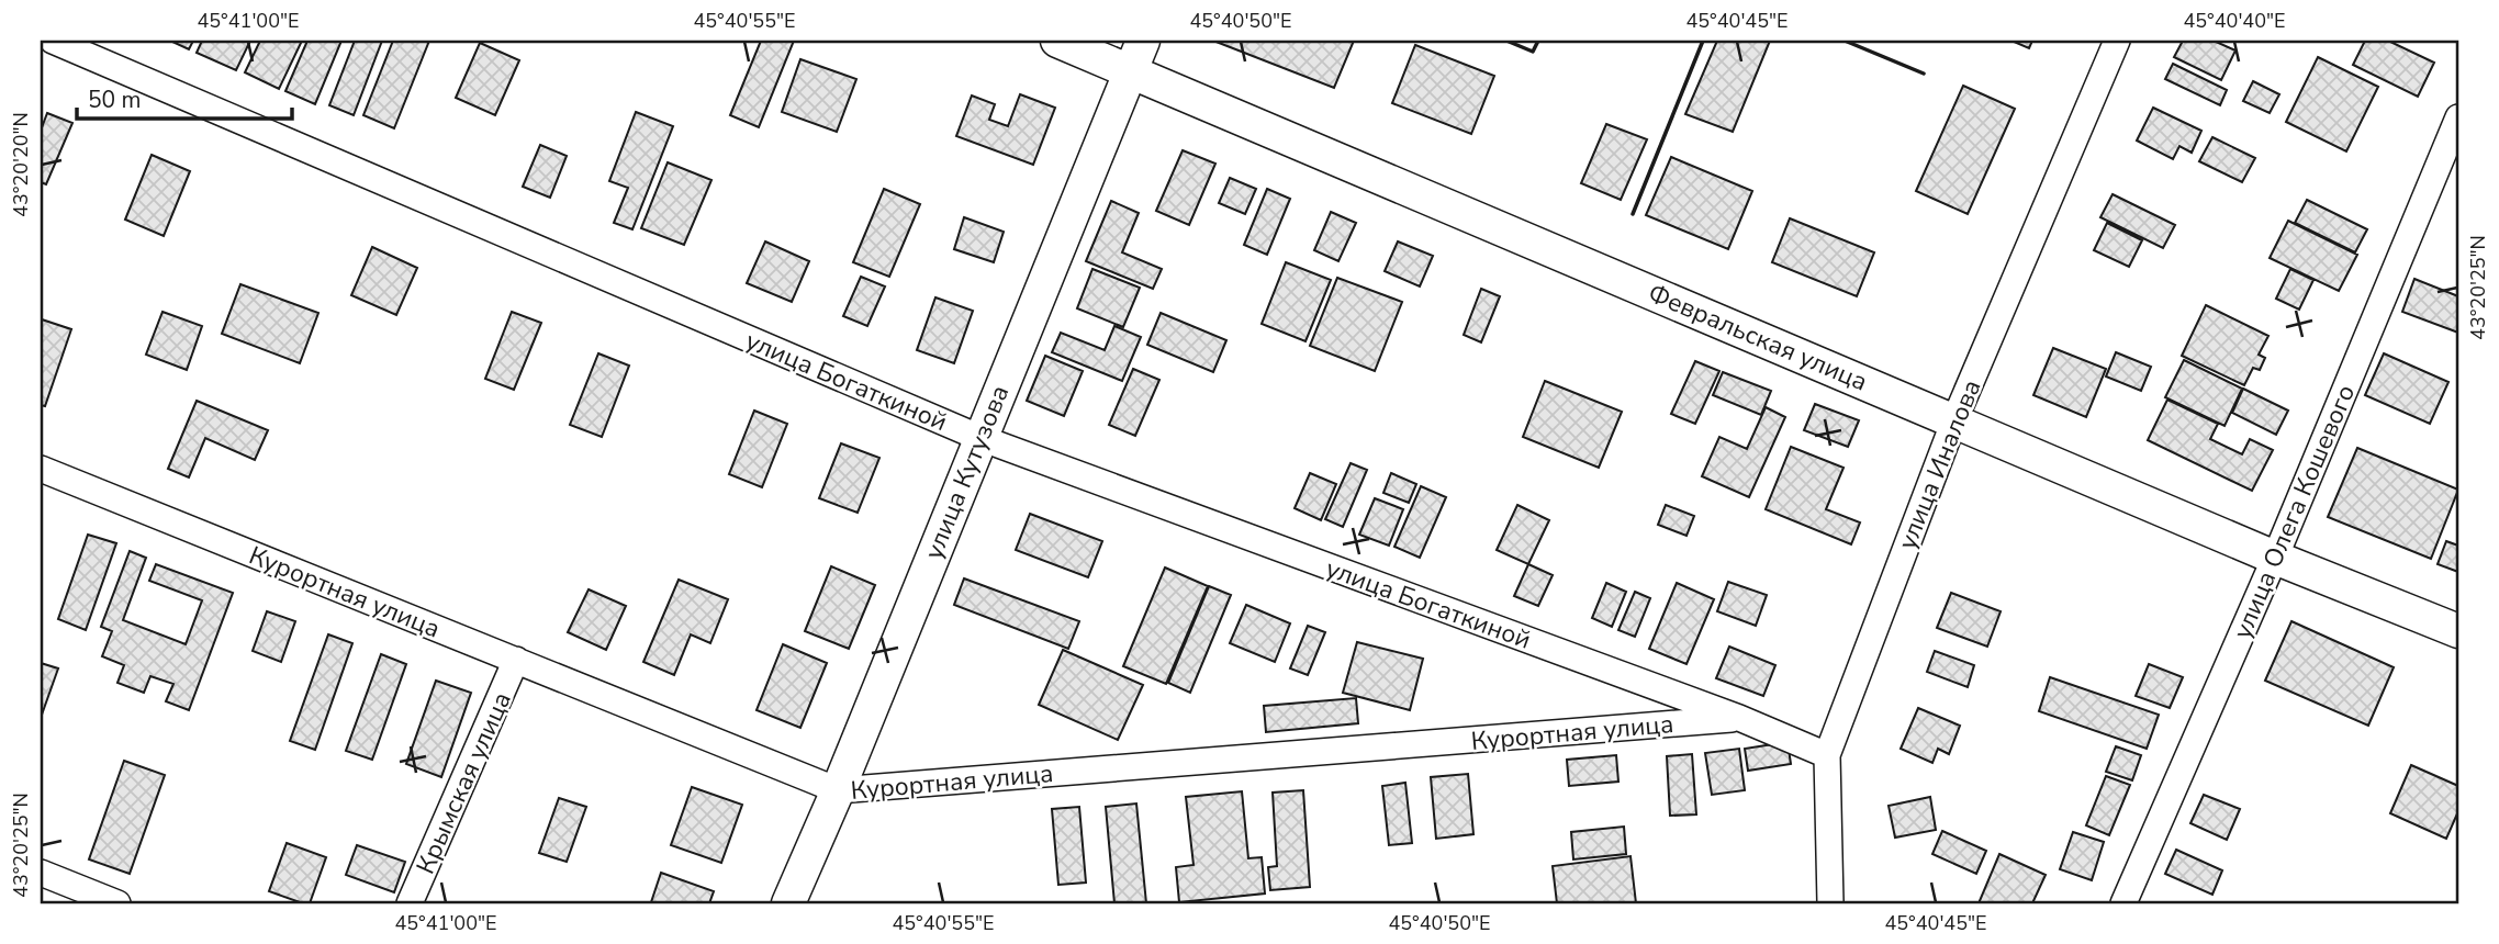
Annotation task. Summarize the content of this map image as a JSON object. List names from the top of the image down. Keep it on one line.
{"streets":{"street":["Февральская улица","улица Богаткиной","улица Иналова","улица Кутузова","улица Олега Кошевого","Курортная улица","Крымская улица"]},"crossings":[["Февральская улица","улица Иналова"],["Февральская улица","улица Кутузова"],["Февральская улица","улица Олега Кошевого"],["улица Богаткиной","улица Иналова"],["улица Богаткиной","улица Кутузова"],["улица Богаткиной","Курортная улица"],["улица Кутузова","Курортная улица"],["Курортная улица","Крымская улица"]],"scale_bar":"50 m","coordinates":["45°41'00\"E","45°40'55\"E","45°40'50\"E","45°40'45\"E","45°40'40\"E","43°20'20\"N","43°20'25\"N"]}
